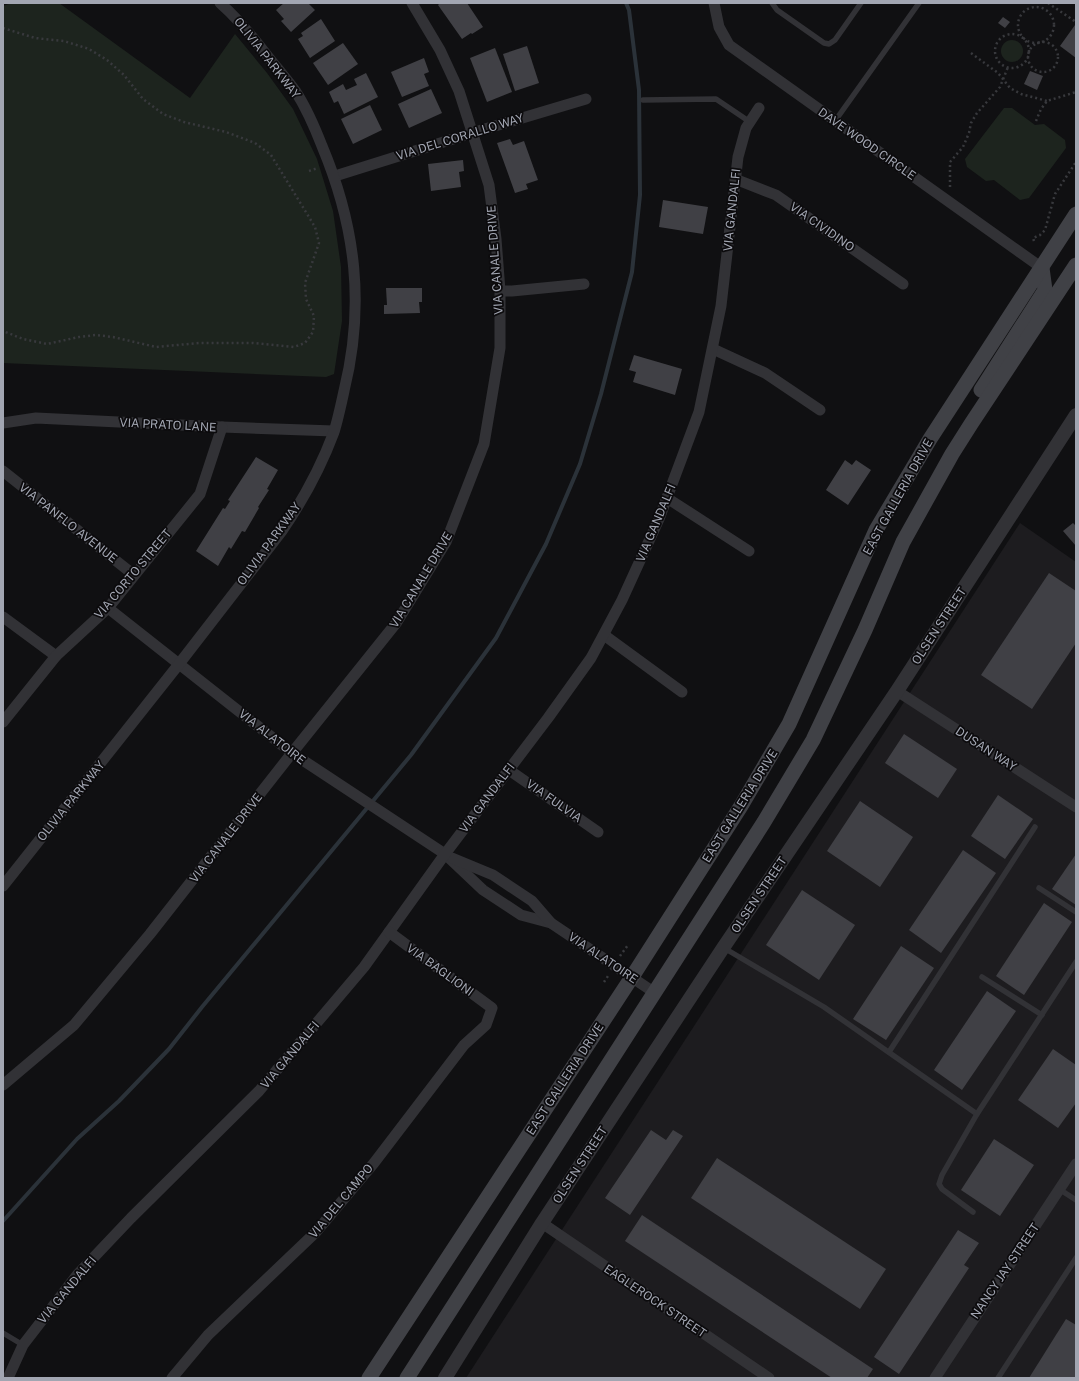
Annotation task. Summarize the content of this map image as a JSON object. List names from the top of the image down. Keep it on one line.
{"streets":{"main road":["EAST GALLERIA DRIVE"],"street":["OLIVIA PARKWAY","VIA DEL CORALLO WAY","DAVE WOOD CIRCLE","VIA GANDALFI","VIA CIVIDINO","VIA CANALE DRIVE","VIA PRATO LANE","VIA PANFLO AVENUE","VIA CORTO STREET","OLSEN STREET","VIA ALATOIRE","DUSAN WAY","VIA FULVIA","VIA BAGLIONI","VIA DEL CAMPO","NANCY JAY STREET","EAGLEROCK STREET"]},"crossings":[["OLIVIA PARKWAY","VIA DEL CORALLO WAY"],["OLIVIA PARKWAY","VIA PRATO LANE"],["OLIVIA PARKWAY","VIA ALATOIRE"],["VIA DEL CORALLO WAY","VIA CANALE DRIVE"],["DAVE WOOD CIRCLE","EAST GALLERIA DRIVE"],["VIA GANDALFI","VIA CIVIDINO"],["VIA GANDALFI","VIA ALATOIRE"],["VIA GANDALFI","VIA FULVIA"],["VIA GANDALFI","VIA BAGLIONI"],["VIA CANALE DRIVE","VIA ALATOIRE"],["VIA PRATO LANE","VIA CORTO STREET"],["EAST GALLERIA DRIVE","VIA ALATOIRE"],["VIA PANFLO AVENUE","VIA CORTO STREET"],["VIA CORTO STREET","VIA ALATOIRE"],["OLSEN STREET","DUSAN WAY"],["OLSEN STREET","EAGLEROCK STREET"],["VIA BAGLIONI","VIA DEL CAMPO"]]}
